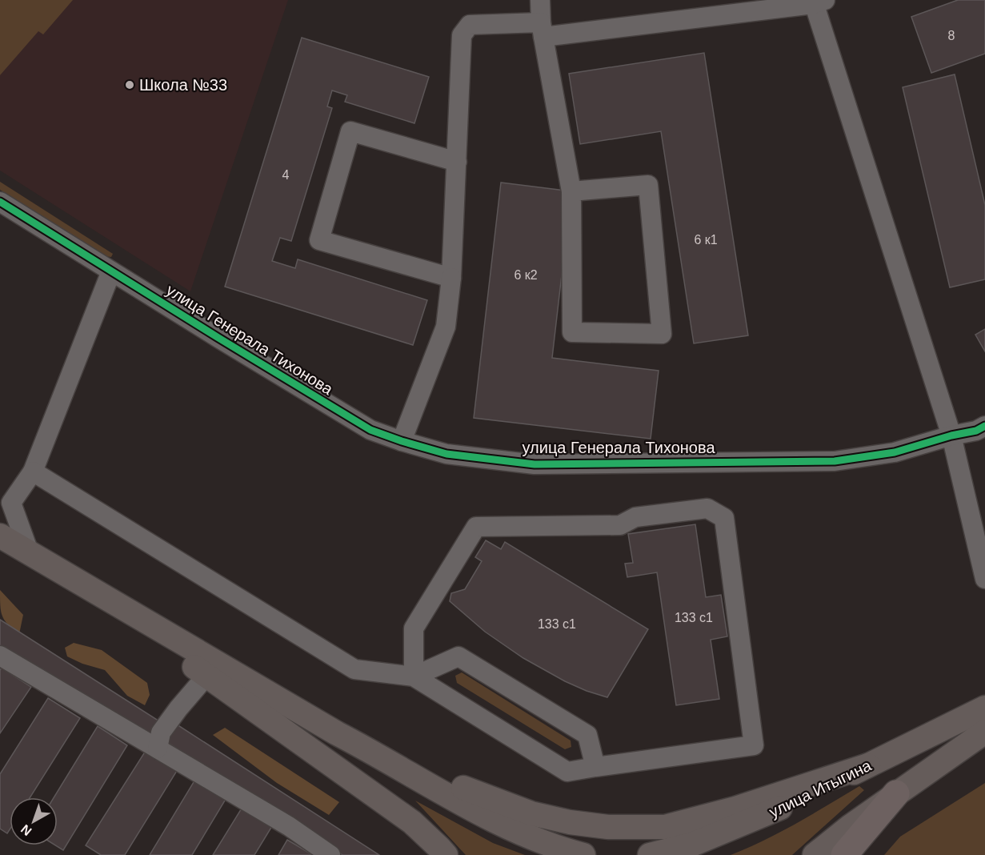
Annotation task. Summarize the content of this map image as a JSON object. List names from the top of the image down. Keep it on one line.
{"streets":{"main road":["улица Итыгина"],"street":["улица Генерала Тихонова"]},"places":["Школа №33"],"house_numbers":["8","4","6 к1","6 к2","133 с1","133 с1"],"north":"bottom left"}
